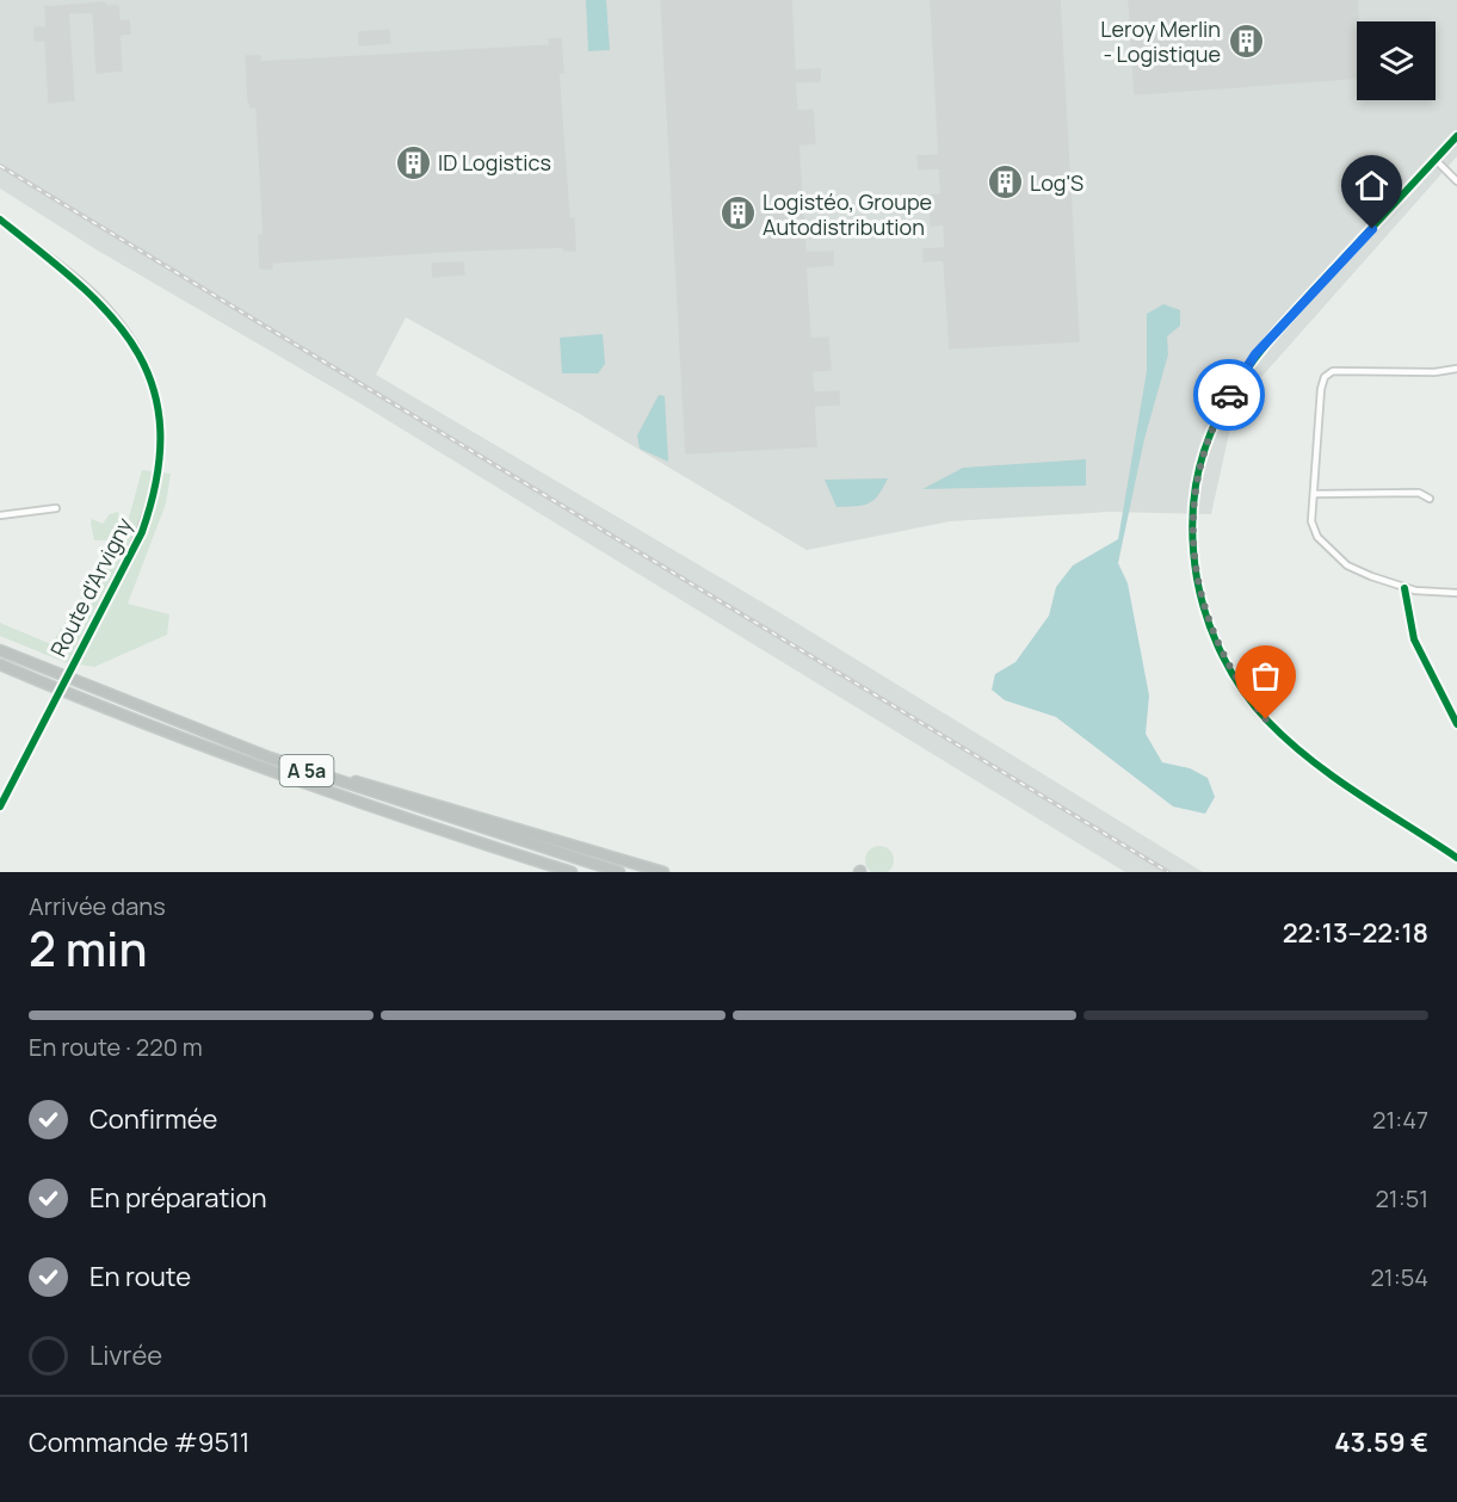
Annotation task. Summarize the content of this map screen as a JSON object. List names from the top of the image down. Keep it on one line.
{"streets":{"highway":["A 5a"],"street":["Route d'Arvigny"]},"places":{"building":["Leroy Merlin - Logistique","ID Logistics","Log'S","Logistéo, Groupe Autodistribution"]},"page":{"heading":["2 min","Arrivée dans","22:13–22:18"],"panel":["Commande #9511","43.59 €"],"bar":"En route · 220 m","list":[["Confirmée","21:47"],["En préparation","21:51"],["En route","21:54"],"Livrée"]}}
